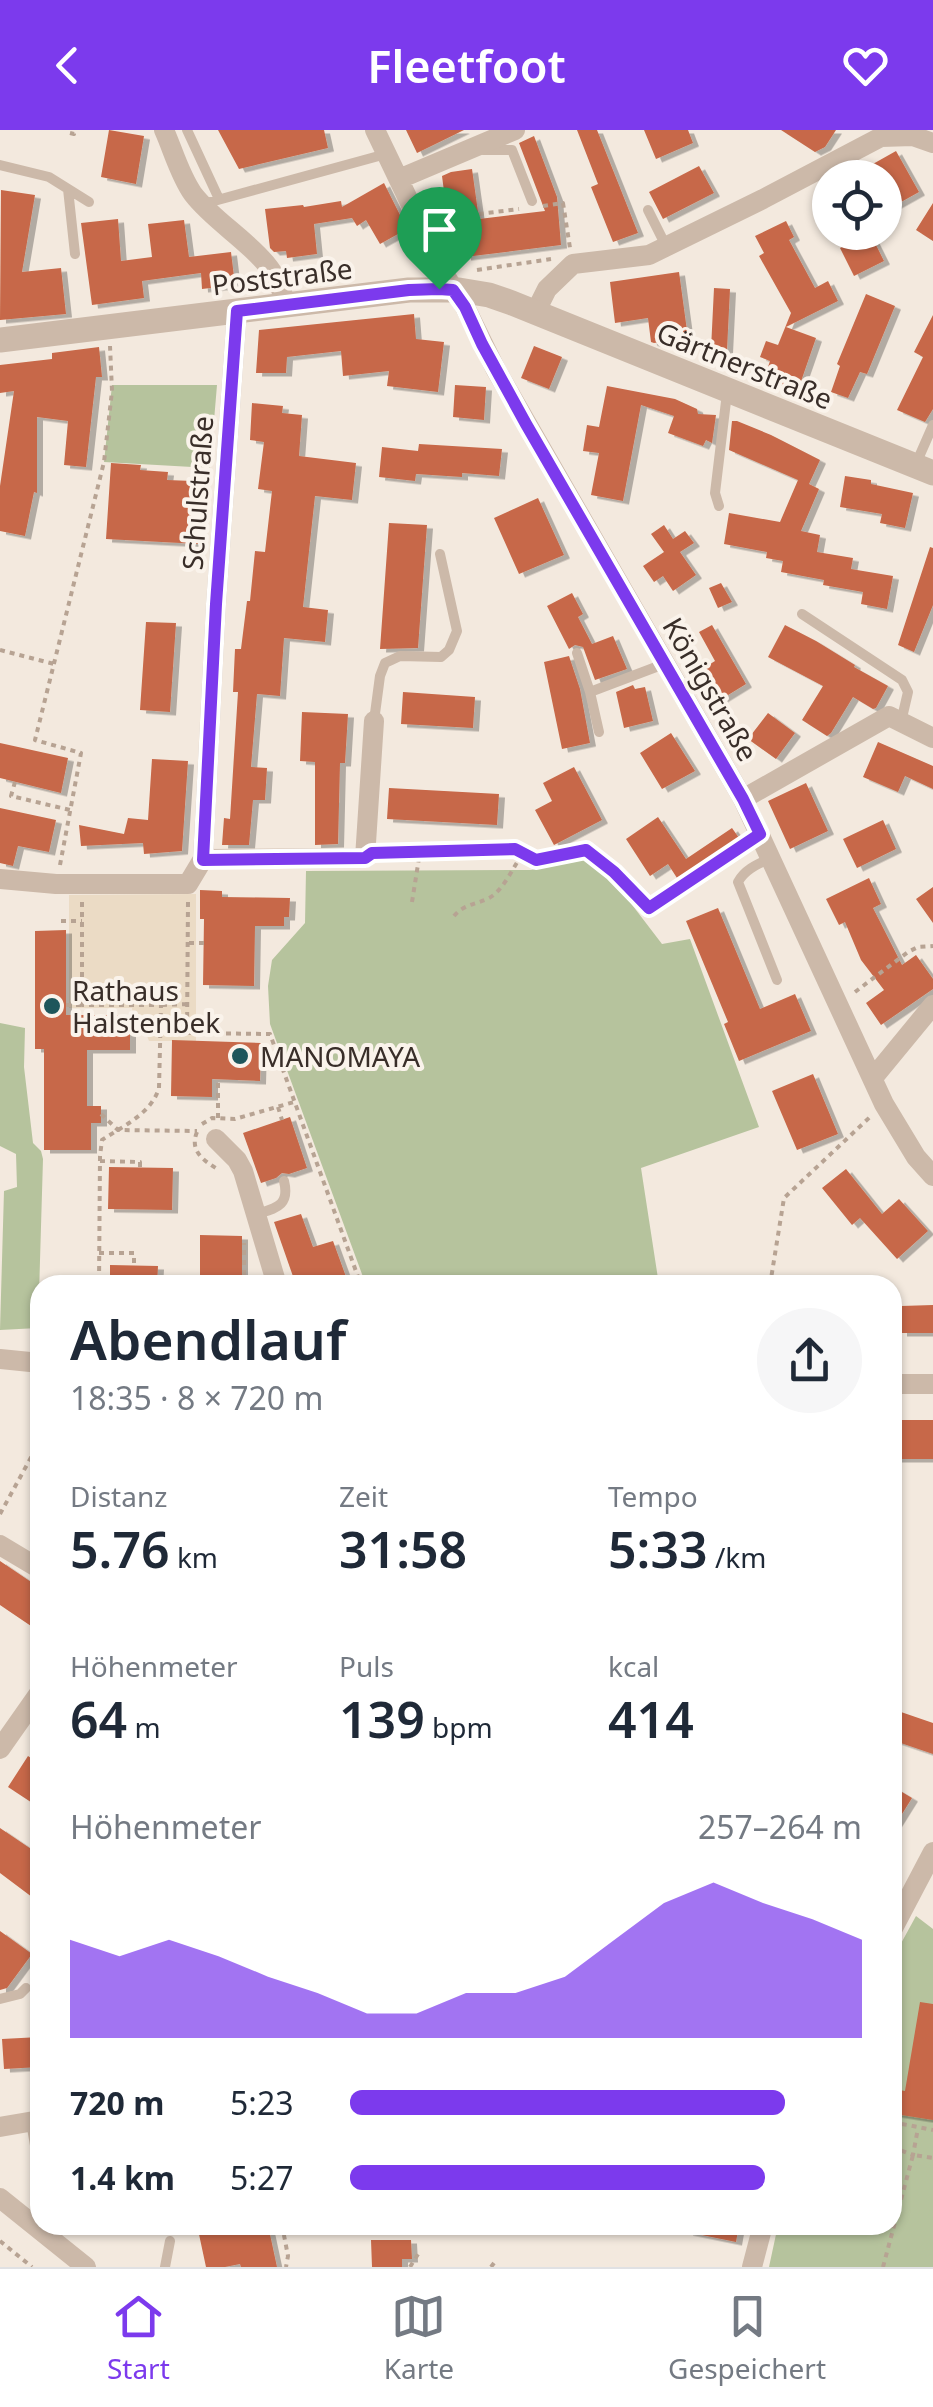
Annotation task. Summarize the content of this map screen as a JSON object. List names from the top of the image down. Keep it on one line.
{"streets":{"street":["Poststraße","Gärtnerstraße","Schulstraße","Königstraße"]},"crossings":[["Poststraße","Gärtnerstraße"],["Poststraße","Schulstraße"],["Poststraße","Königstraße"]],"places":["Rathaus Halstenbek","MANOMAYA"],"page":{"header":"Fleetfoot","heading":["Abendlauf","18:35 · 8 × 720 m"],"stats":[["Distanz","5.76 km"],["Zeit","31:58"],["Tempo","5:33 /km"],["Höhenmeter","64 m"],["Puls","139 bpm"],["kcal","414"]],"chart":["Höhenmeter","257–264 m"],"list":[{"name":"720 m","note":"5:23"},{"name":"1.4 km","note":"5:27"}],"tabs":["Start","Karte","Gespeichert"]}}
